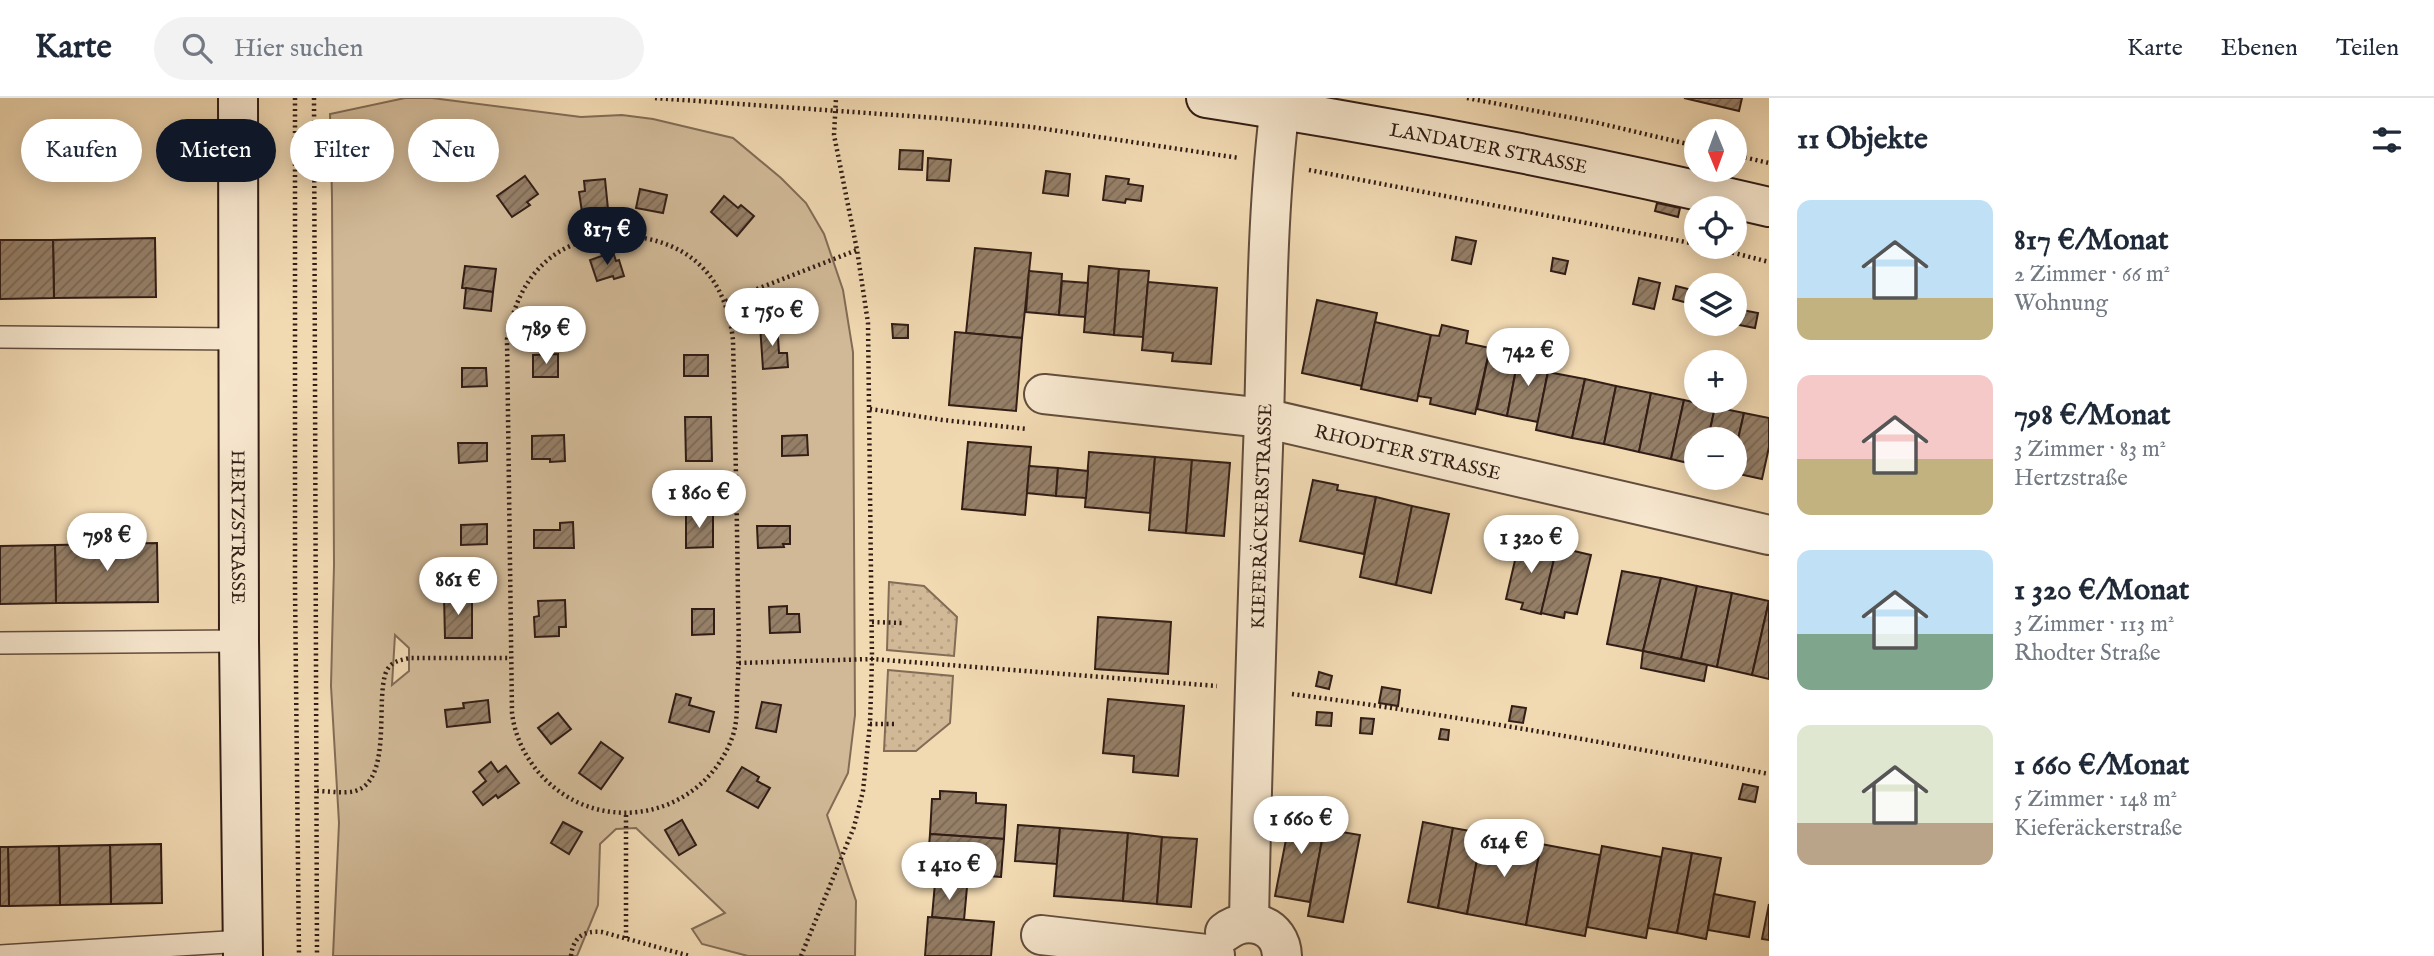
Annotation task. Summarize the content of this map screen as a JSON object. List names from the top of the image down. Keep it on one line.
{"streets":{"street":["LANDAUER STRASSE","RHODTER STRASSE","KIEFERÄCKERSTRASSE","HERTZSTRASSE"]},"crossings":[["LANDAUER STRASSE","KIEFERÄCKERSTRASSE"],["RHODTER STRASSE","KIEFERÄCKERSTRASSE"]],"north":"bottom","page":{"header":"Karte","search":"Hier suchen","nav":["Karte","Ebenen","Teilen"],"heading":"11 Objekte","map_buttons":["+","−"],"chip":["Kaufen","Mieten","Filter","Neu"],"list":[{"name":"817 €/Monat","note":"2 Zimmer · 66 m² · Wohnung"},{"name":"798 €/Monat","note":"3 Zimmer · 83 m² · Hertzstraße"},{"name":"1 320 €/Monat","note":"3 Zimmer · 113 m² · Rhodter Straße"},{"name":"1 660 €/Monat","note":"5 Zimmer · 148 m² · Kieferäckerstraße"}],"price":["817 €","1 750 €","789 €","742 €","1 860 €","798 €","1 320 €","861 €","1 660 €","614 €","1 410 €"]}}
